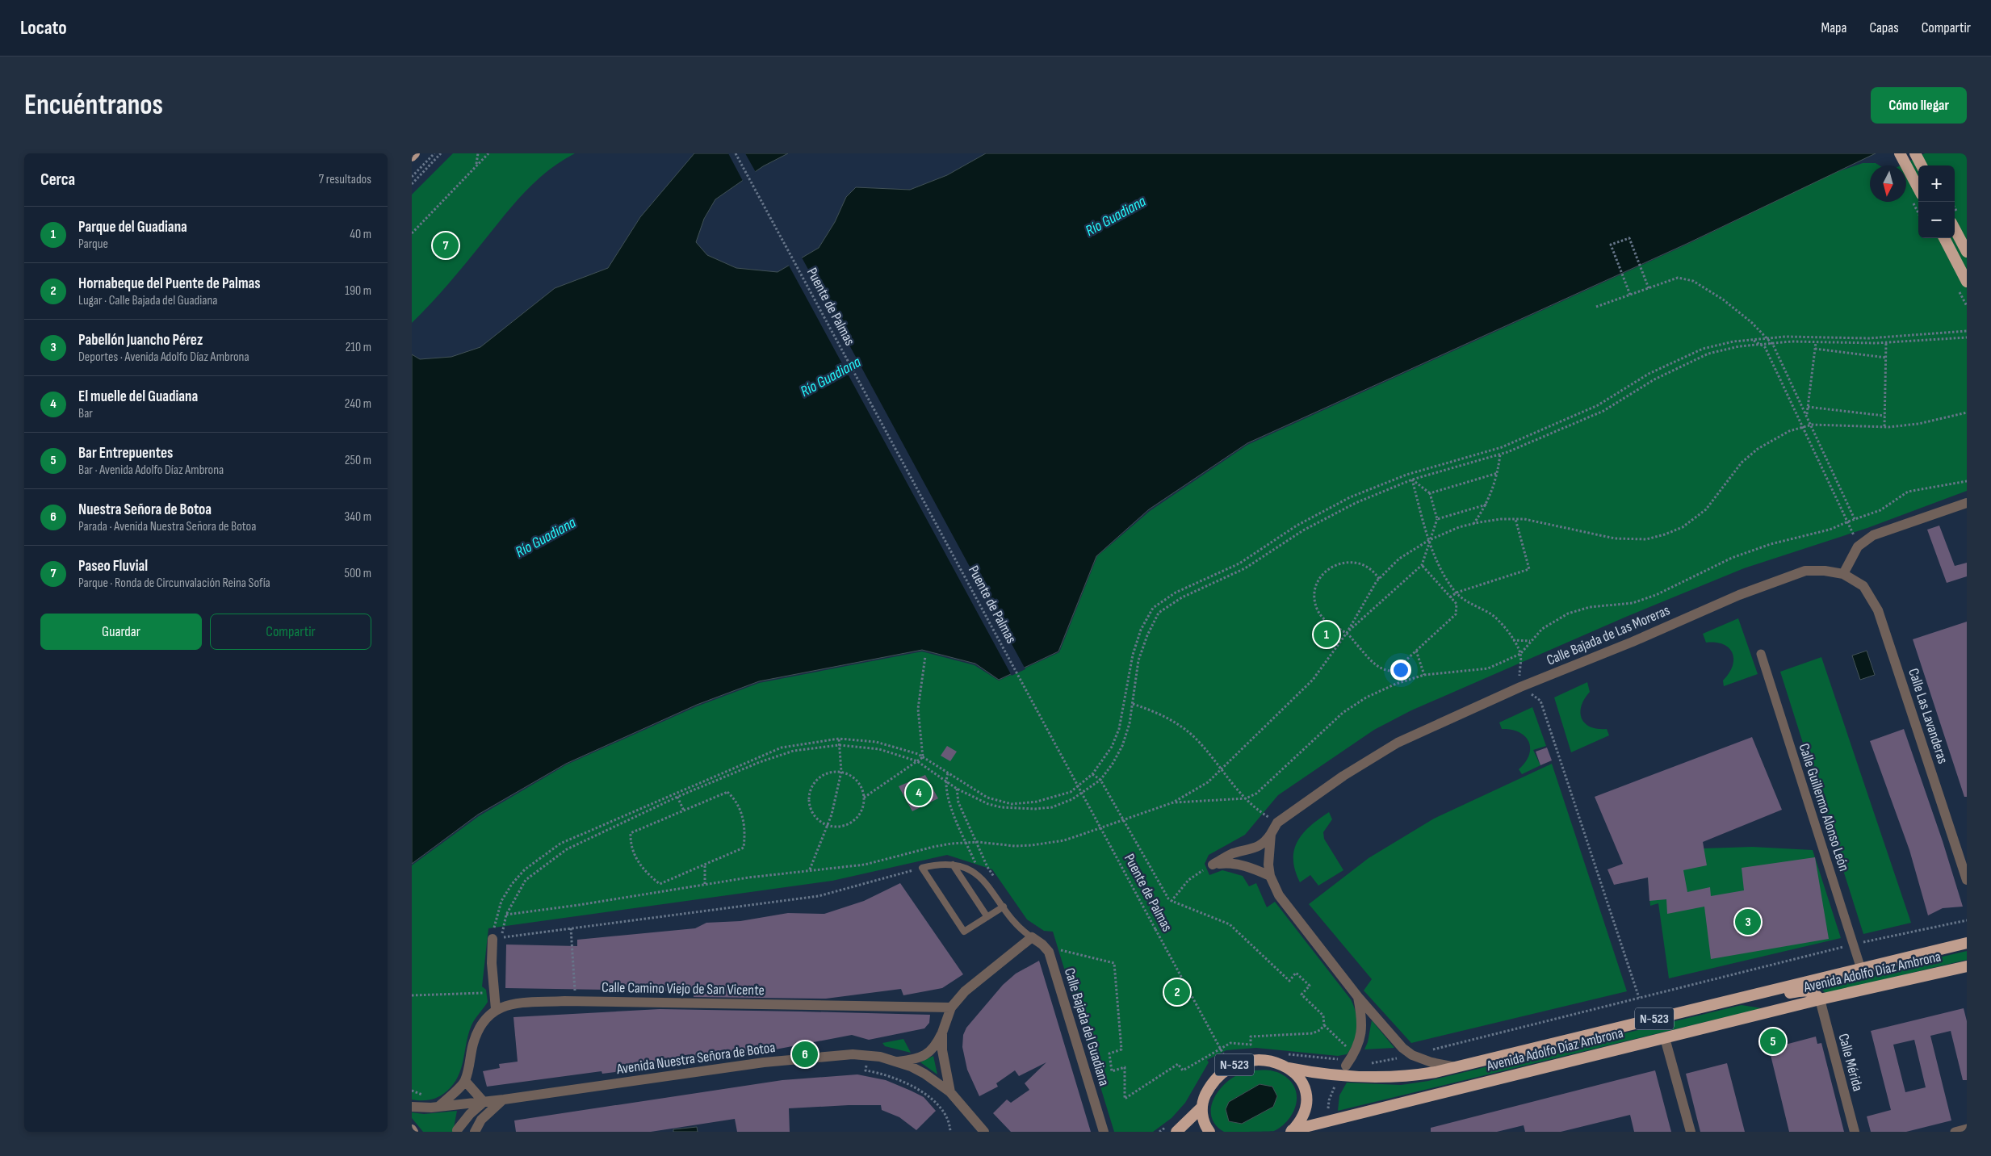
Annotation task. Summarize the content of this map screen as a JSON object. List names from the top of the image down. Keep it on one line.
{"streets":{"highway":["Avenida Adolfo Díaz Ambrona","N-523"],"street":["Calle Bajada de Las Moreras","Calle Las Lavanderas","Calle Guillermo Alonso León","Calle Camino Viejo de San Vicente","Calle Bajada del Guadiana","Avenida Nuestra Señora de Botoa","Calle Mérida"],"path":["Puente de Palmas"]},"crossings":[["Puente de Palmas","N-523"],["Calle Bajada de Las Moreras","Calle Las Lavanderas"],["Calle Bajada de Las Moreras","Avenida Adolfo Díaz Ambrona"],["Calle Guillermo Alonso León","Avenida Adolfo Díaz Ambrona"],["Avenida Adolfo Díaz Ambrona","N-523"],["Avenida Adolfo Díaz Ambrona","Calle Mérida"]],"water":["Río Guadiana"],"north":"bottom","page":{"header":"Locato","nav":["Mapa","Capas","Compartir"],"buttons":["Cómo llegar",["Guardar","Compartir"]],"title":"Encuéntranos","heading":["Cerca","7 resultados"],"map_buttons":["+","−"],"list":[{"mark":"1","name":"Parque del Guadiana","note":"Parque","value":"40 m"},{"mark":"2","name":"Hornabeque del Puente de Palmas","note":"Lugar · Calle Bajada del Guadiana","value":"190 m"},{"mark":"3","name":"Pabellón Juancho Pérez","note":"Deportes · Avenida Adolfo Díaz Ambrona","value":"210 m"},{"mark":"4","name":"El muelle del Guadiana","note":"Bar","value":"240 m"},{"mark":"5","name":"Bar Entrepuentes","note":"Bar · Avenida Adolfo Díaz Ambrona","value":"250 m"},{"mark":"6","name":"Nuestra Señora de Botoa","note":"Parada · Avenida Nuestra Señora de Botoa","value":"340 m"},{"mark":"7","name":"Paseo Fluvial","note":"Parque · Ronda de Circunvalación Reina Sofía","value":"500 m"}],"pins":["7","1","4","3","2","5","6"]}}
